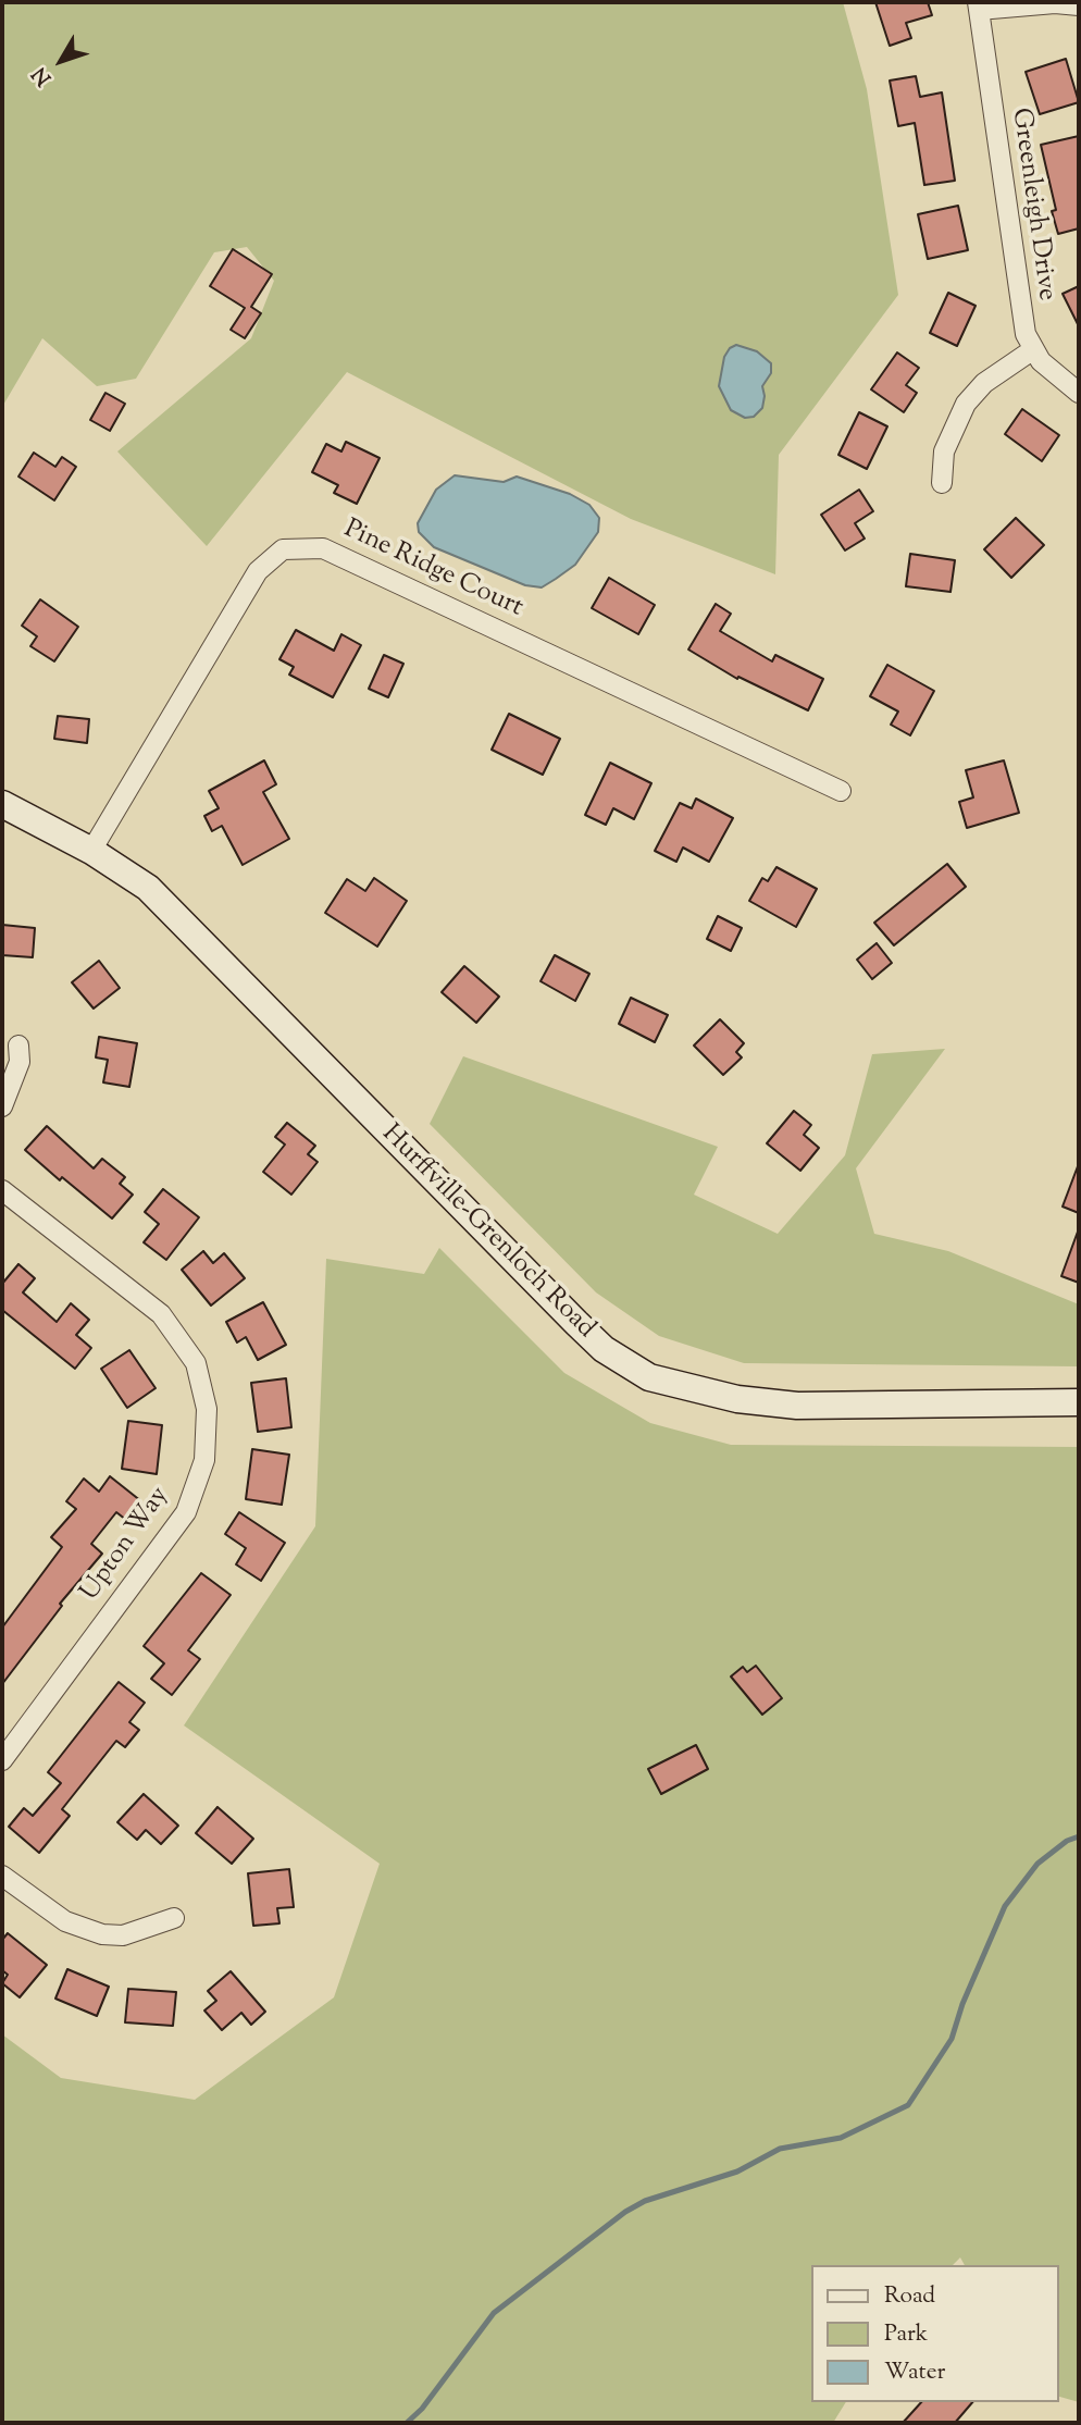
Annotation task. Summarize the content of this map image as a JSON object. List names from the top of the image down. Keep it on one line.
{"streets":{"main road":["Hurffville-Grenloch Road"],"street":["Greenleigh Drive","Pine Ridge Court","Upton Way"]},"crossings":[["Pine Ridge Court","Hurffville-Grenloch Road"]],"legend":["Road","Park","Water"],"north":"bottom left"}
